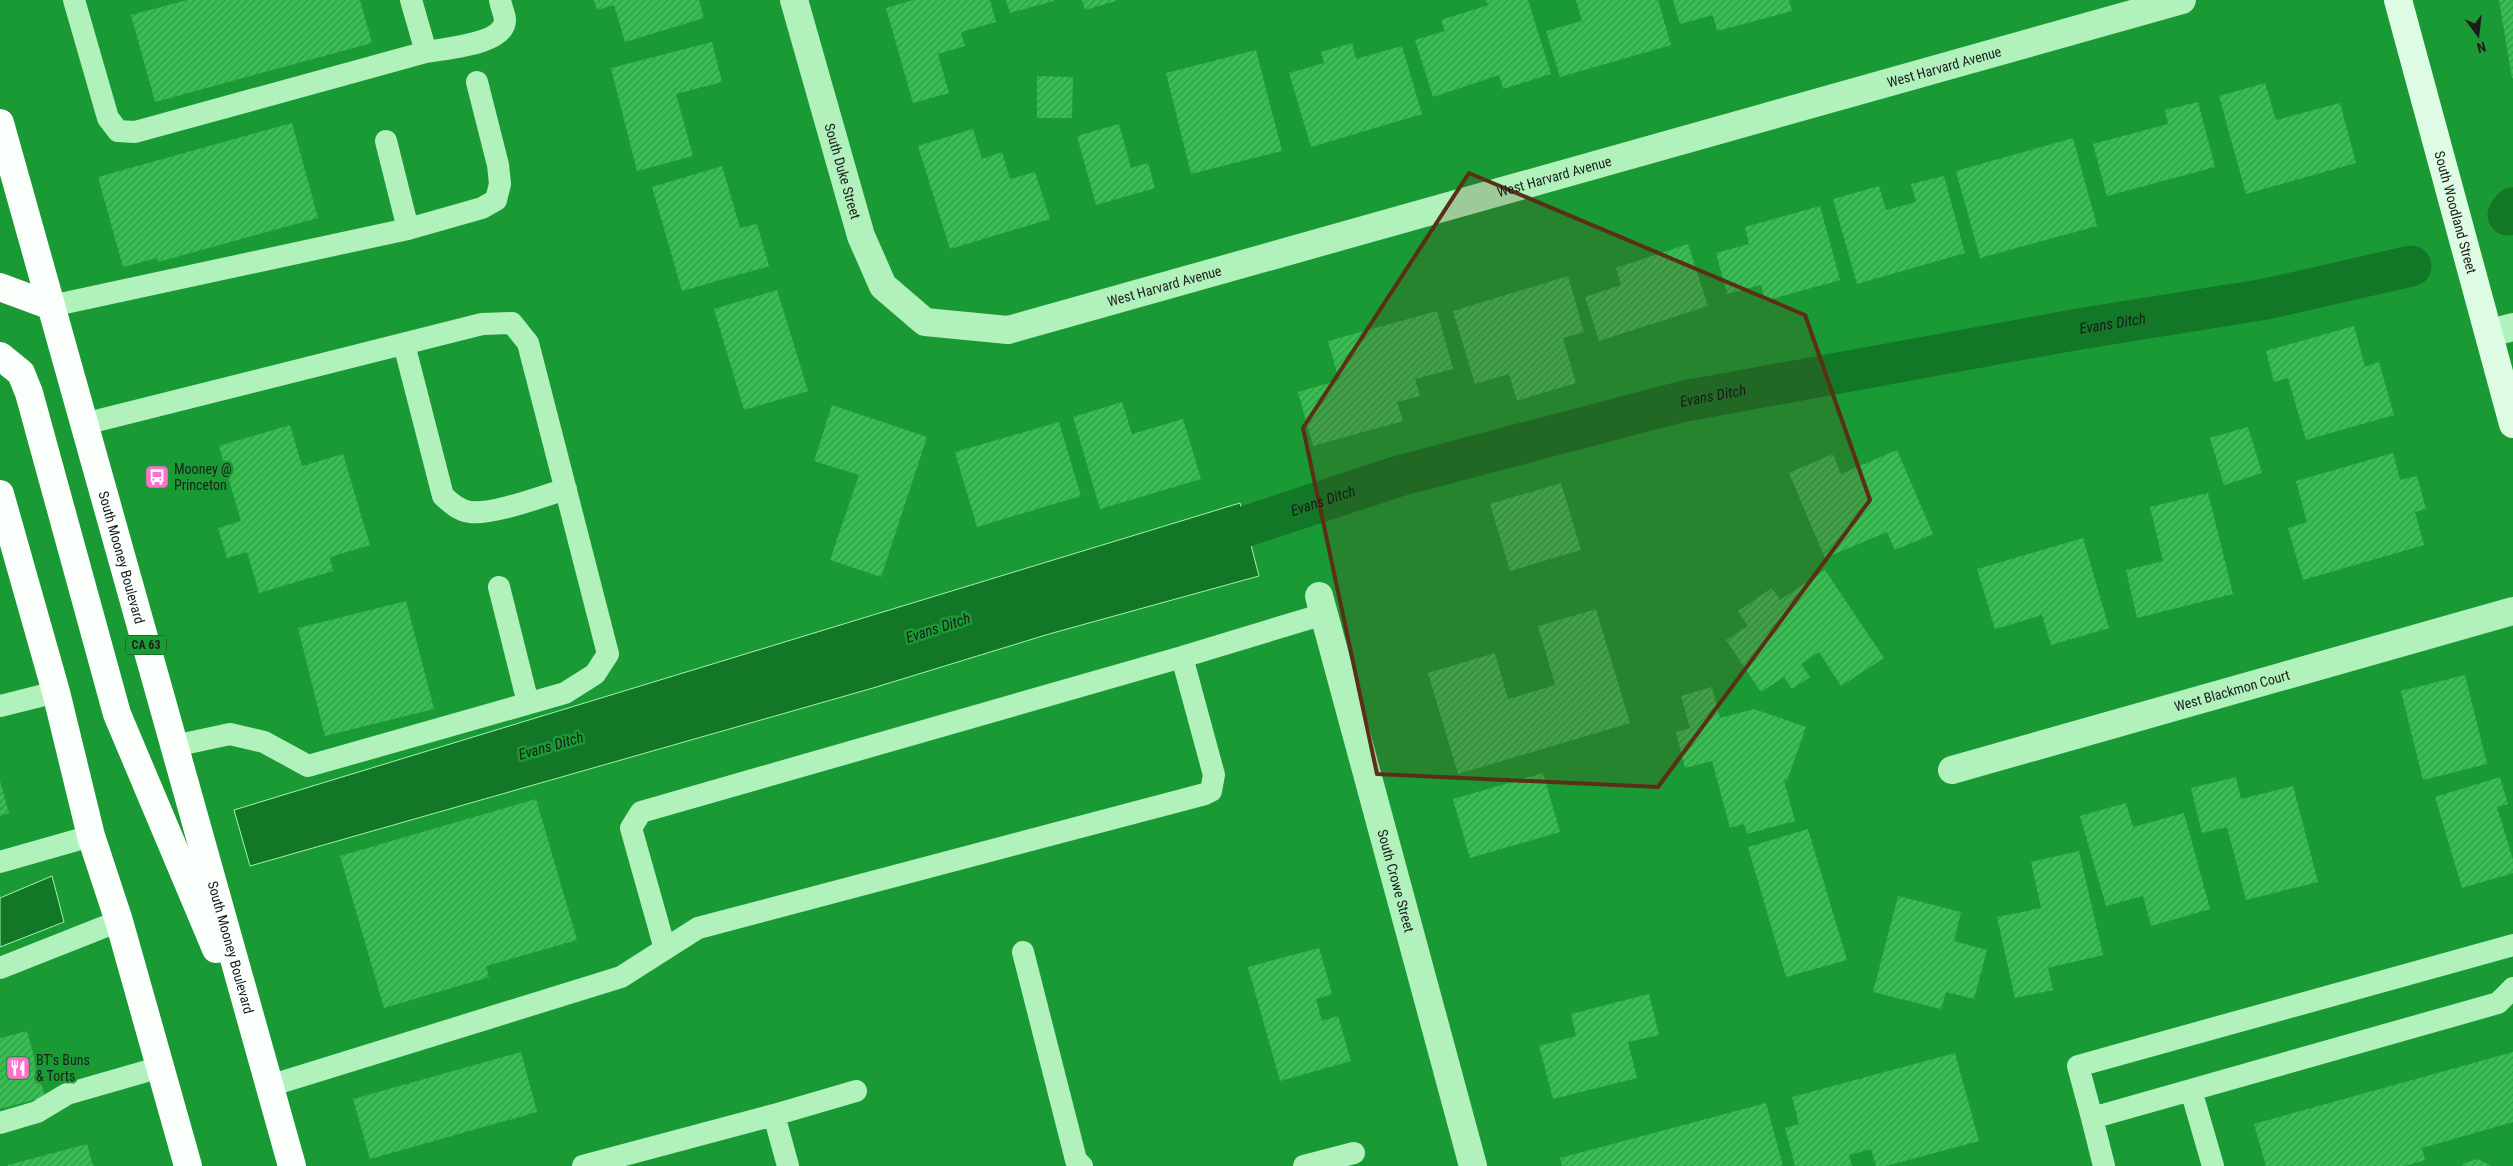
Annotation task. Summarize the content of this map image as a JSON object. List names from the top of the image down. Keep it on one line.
{"streets":{"main road":["South Mooney Boulevard","CA 63"],"street":["West Harvard Avenue","South Duke Street","South Woodland Street","West Blackmon Court","South Crowe Street"]},"crossings":[["West Harvard Avenue","South Duke Street"]],"water":["Evans Ditch"],"places":{"bus stop":["Mooney @ Princeton"],"restaurant":["BT's Buns & Torts"]},"north":"bottom"}
